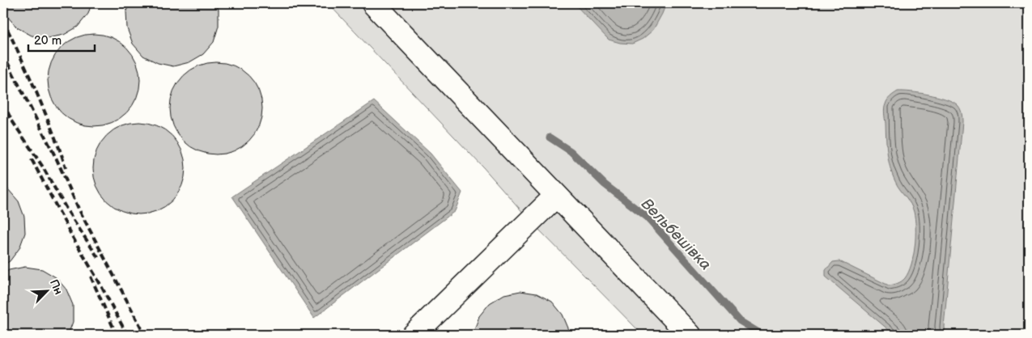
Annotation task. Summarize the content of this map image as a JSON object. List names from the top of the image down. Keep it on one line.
{"water":["Вельбешівка"],"scale_bar":"20 m","north":"top right"}
